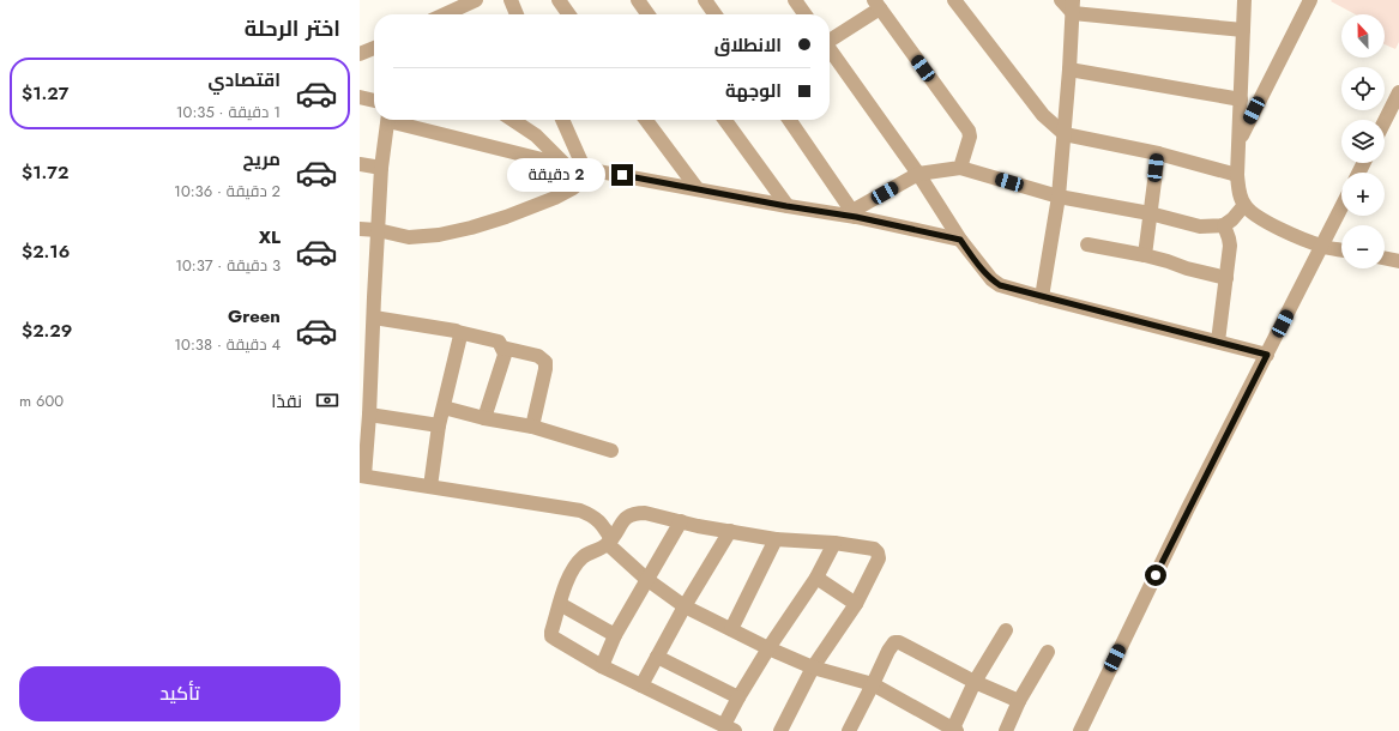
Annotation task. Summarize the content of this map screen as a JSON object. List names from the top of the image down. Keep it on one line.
{"north":"top","page":{"heading":"اختر الرحلة","map_buttons":["+","−"],"banner":["الانطلاق","الوجهة"],"list":[{"name":"اقتصادي","note":"1 دقيقة · 10:35","value":"$1.27"},{"name":"مريح","note":"2 دقيقة · 10:36","value":"$1.72"},{"name":"XL","note":"3 دقيقة · 10:37","value":"$2.16"},{"name":"Green","note":"4 دقيقة · 10:38","value":"$2.29"}],"bubble":"2 دقيقة","pay":["نقدًا","600 m"],"buttons":"تأكيد"}}
